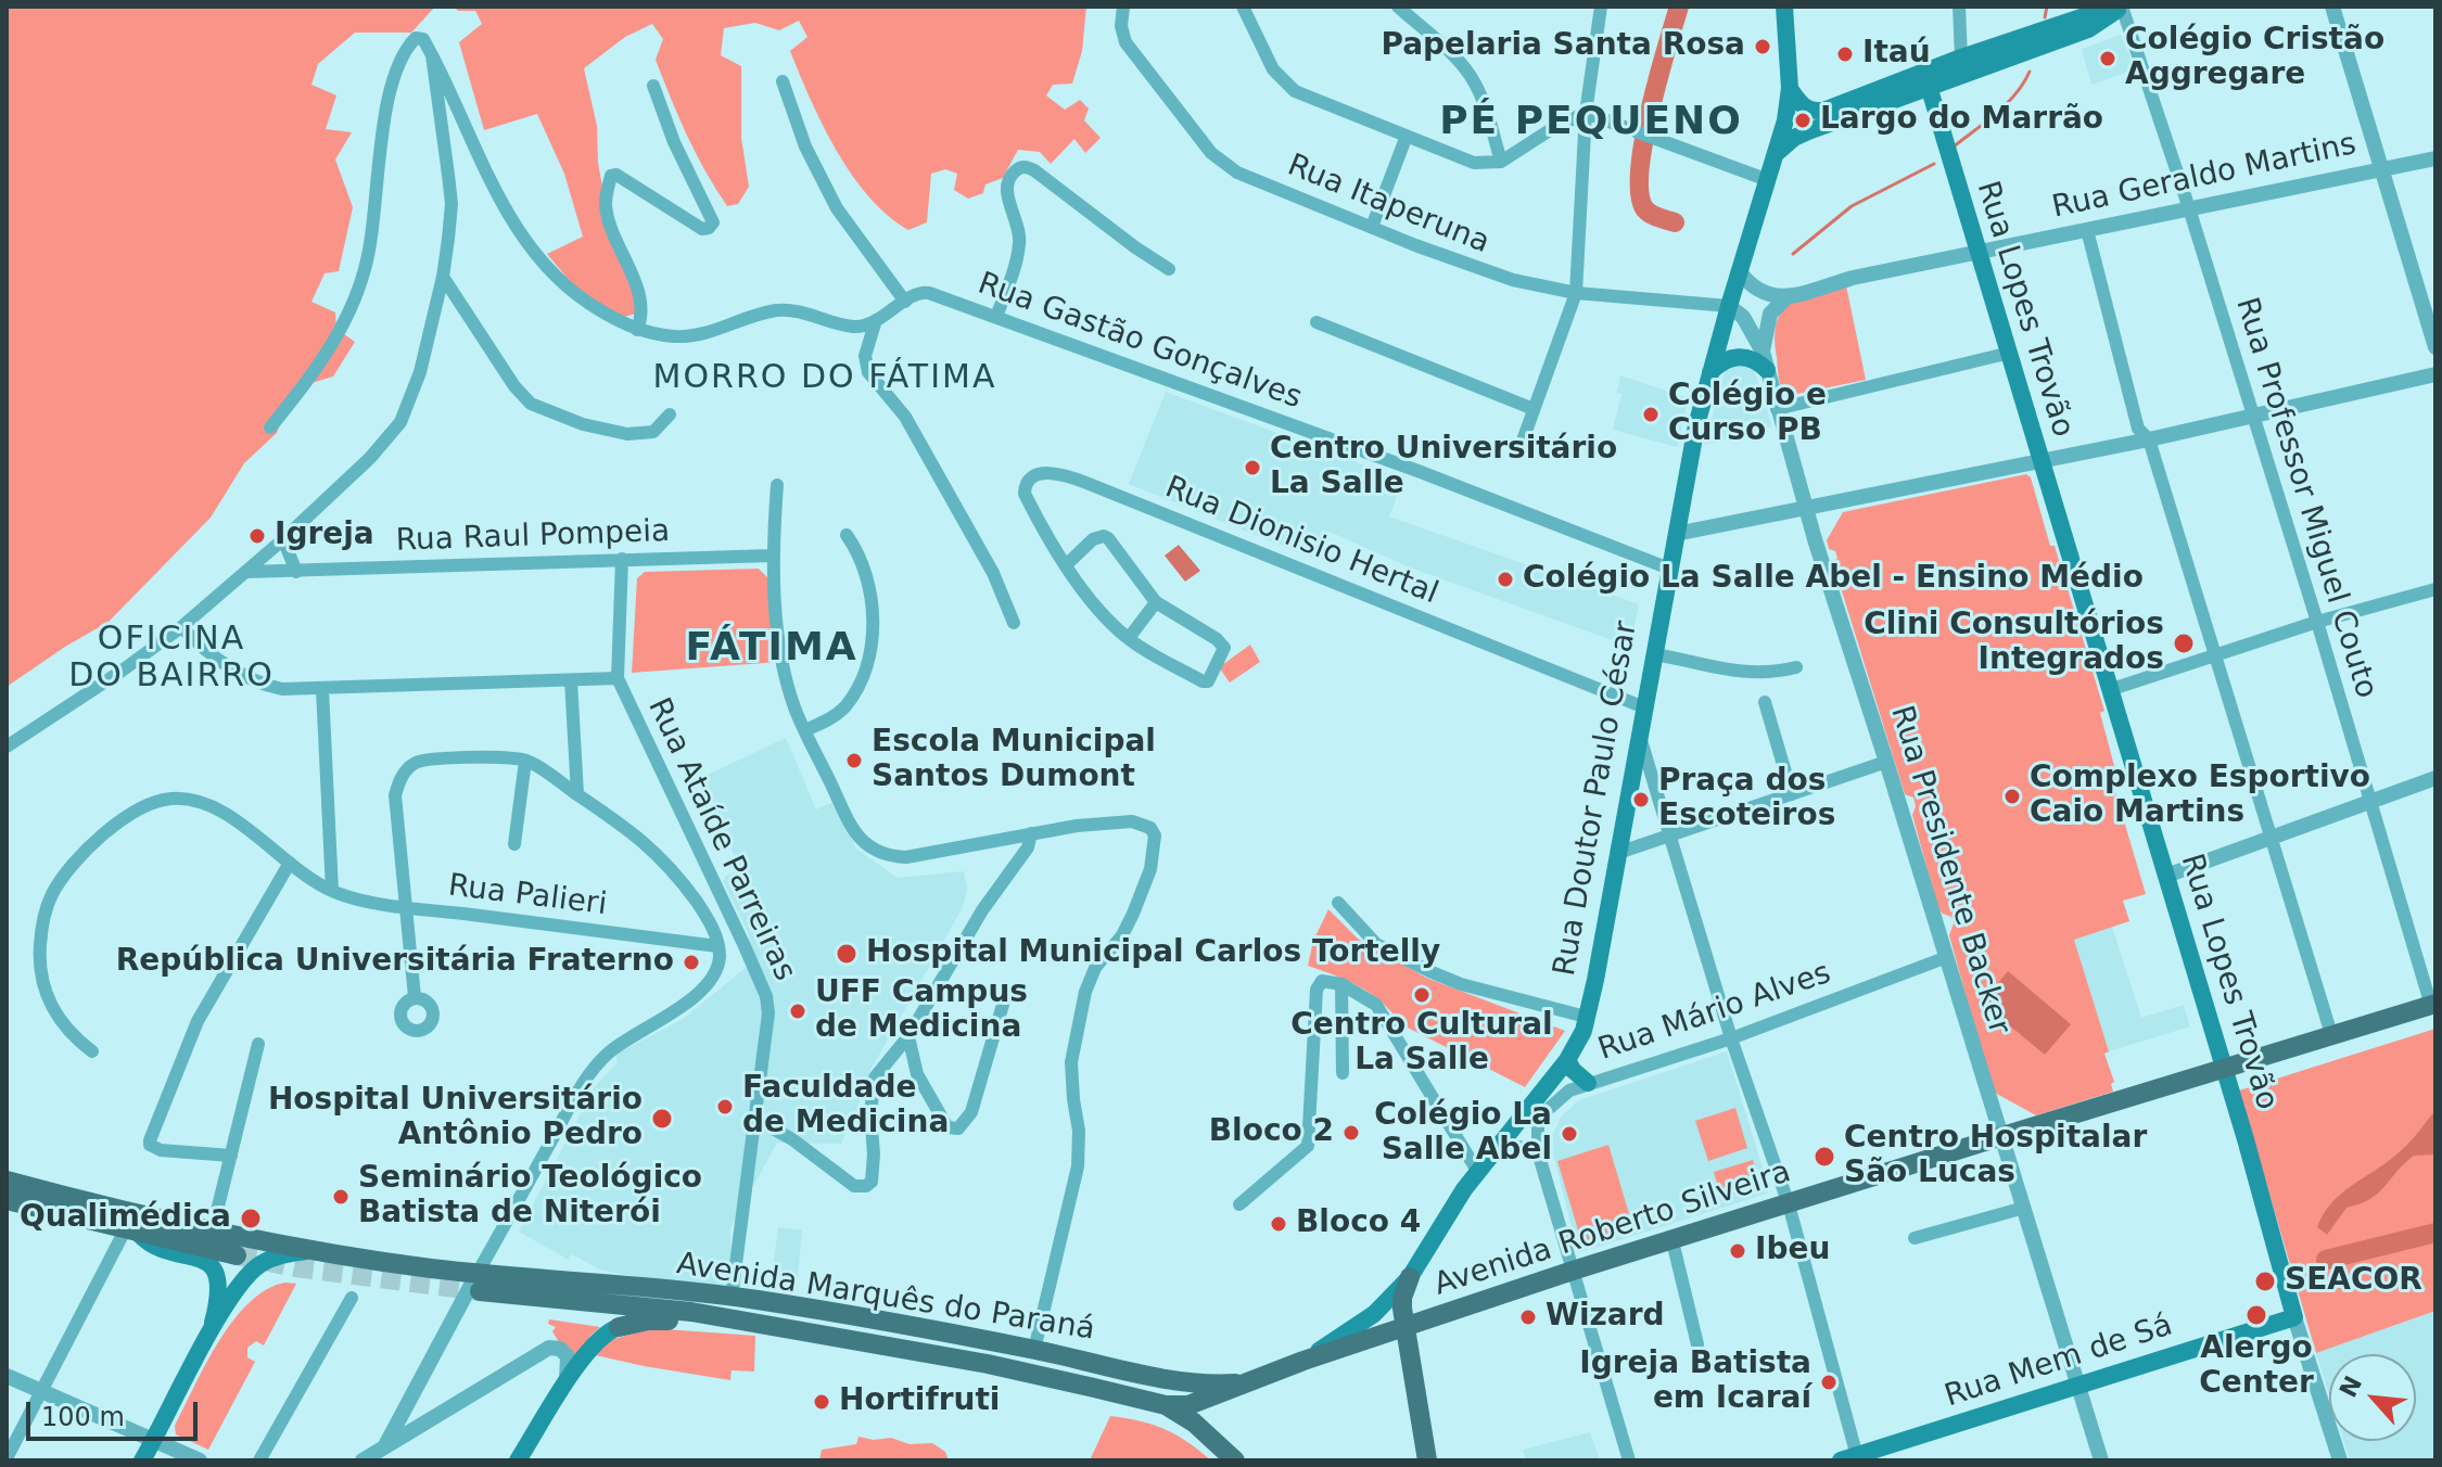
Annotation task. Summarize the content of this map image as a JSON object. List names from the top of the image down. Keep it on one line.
{"streets":{"main road":["Rua Lopes Trovão","Rua Doutor Paulo César","Avenida Roberto Silveira","Avenida Marquês do Paraná","Rua Mem de Sá"],"street":["Rua Geraldo Martins","Rua Itaperuna","Rua Gastão Gonçalves","Rua Professor Miguel Couto","Rua Raul Pompeia","Rua Dionisio Hertal","Rua Ataíde Parreiras","Rua Presidente Backer","Rua Palieri","Rua Mário Alves"]},"crossings":[["Rua Geraldo Martins","Rua Lopes Trovão"],["Rua Geraldo Martins","Rua Professor Miguel Couto"],["Rua Itaperuna","Rua Doutor Paulo César"],["Rua Itaperuna","Rua Presidente Backer"],["Rua Lopes Trovão","Avenida Roberto Silveira"],["Rua Lopes Trovão","Rua Mem de Sá"],["Rua Gastão Gonçalves","Rua Doutor Paulo César"],["Rua Professor Miguel Couto","Avenida Roberto Silveira"],["Rua Raul Pompeia","Rua Ataíde Parreiras"],["Rua Dionisio Hertal","Rua Doutor Paulo César"],["Rua Doutor Paulo César","Rua Presidente Backer"],["Rua Doutor Paulo César","Avenida Roberto Silveira"],["Rua Doutor Paulo César","Avenida Marquês do Paraná"],["Rua Ataíde Parreiras","Avenida Marquês do Paraná"],["Rua Presidente Backer","Rua Mário Alves"],["Rua Presidente Backer","Avenida Roberto Silveira"],["Rua Presidente Backer","Rua Mem de Sá"]],"districts":["PÉ PEQUENO","MORRO DO FÁTIMA","OFICINA DO BAIRRO","FÁTIMA"],"places":["Papelaria Santa Rosa","Itaú","Colégio Cristão Aggregare","Largo do Marrão","Colégio e Curso PB","Centro Universitário La Salle","Igreja","Colégio La Salle Abel - Ensino Médio","Clini Consultórios Integrados","Escola Municipal Santos Dumont","Complexo Esportivo Caio Martins","Praça dos Escoteiros","Hospital Municipal Carlos Tortelly","República Universitária Fraterno","Centro Cultural La Salle","UFF Campus de Medicina","Faculdade de Medicina","Hospital Universitário Antônio Pedro","Bloco 2","Colégio La Salle Abel","Centro Hospitalar São Lucas","Seminário Teológico Batista de Niterói","Qualimédica","Bloco 4","Ibeu","SEACOR","Alergo Center","Wizard","Igreja Batista em Icaraí","Hortifruti"],"scale_bar":"100 m","north":"top left"}
